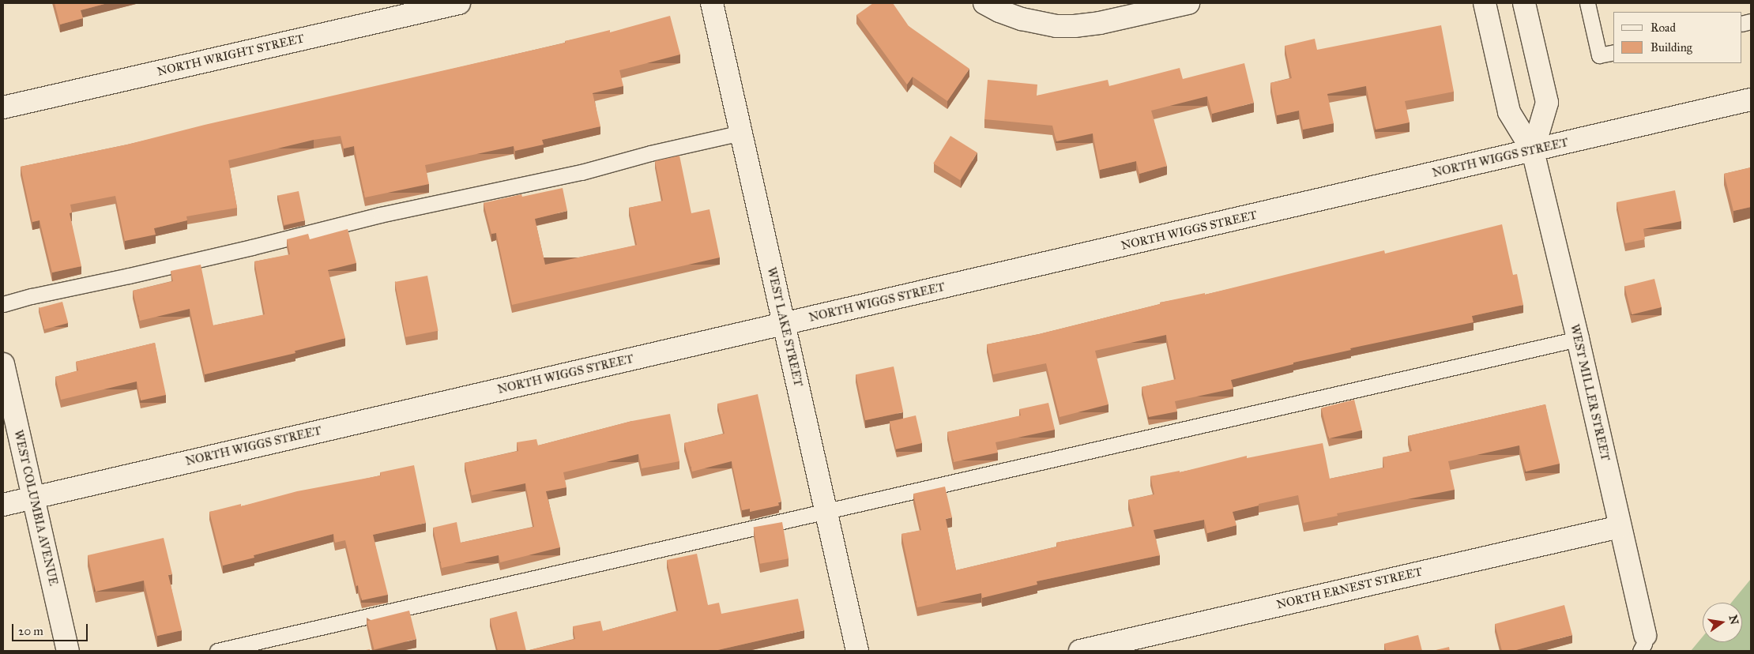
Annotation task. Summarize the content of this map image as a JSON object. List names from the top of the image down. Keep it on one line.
{"streets":{"street":["NORTH WRIGHT STREET","NORTH WIGGS STREET","WEST LAKE STREET","WEST MILLER STREET","WEST COLUMBIA AVENUE","NORTH ERNEST STREET"]},"crossings":[["NORTH WIGGS STREET","WEST LAKE STREET"],["NORTH WIGGS STREET","WEST MILLER STREET"],["NORTH WIGGS STREET","WEST COLUMBIA AVENUE"],["WEST MILLER STREET","NORTH ERNEST STREET"]],"legend":["Road","Building"],"scale_bar":"20 m","north":"right"}
